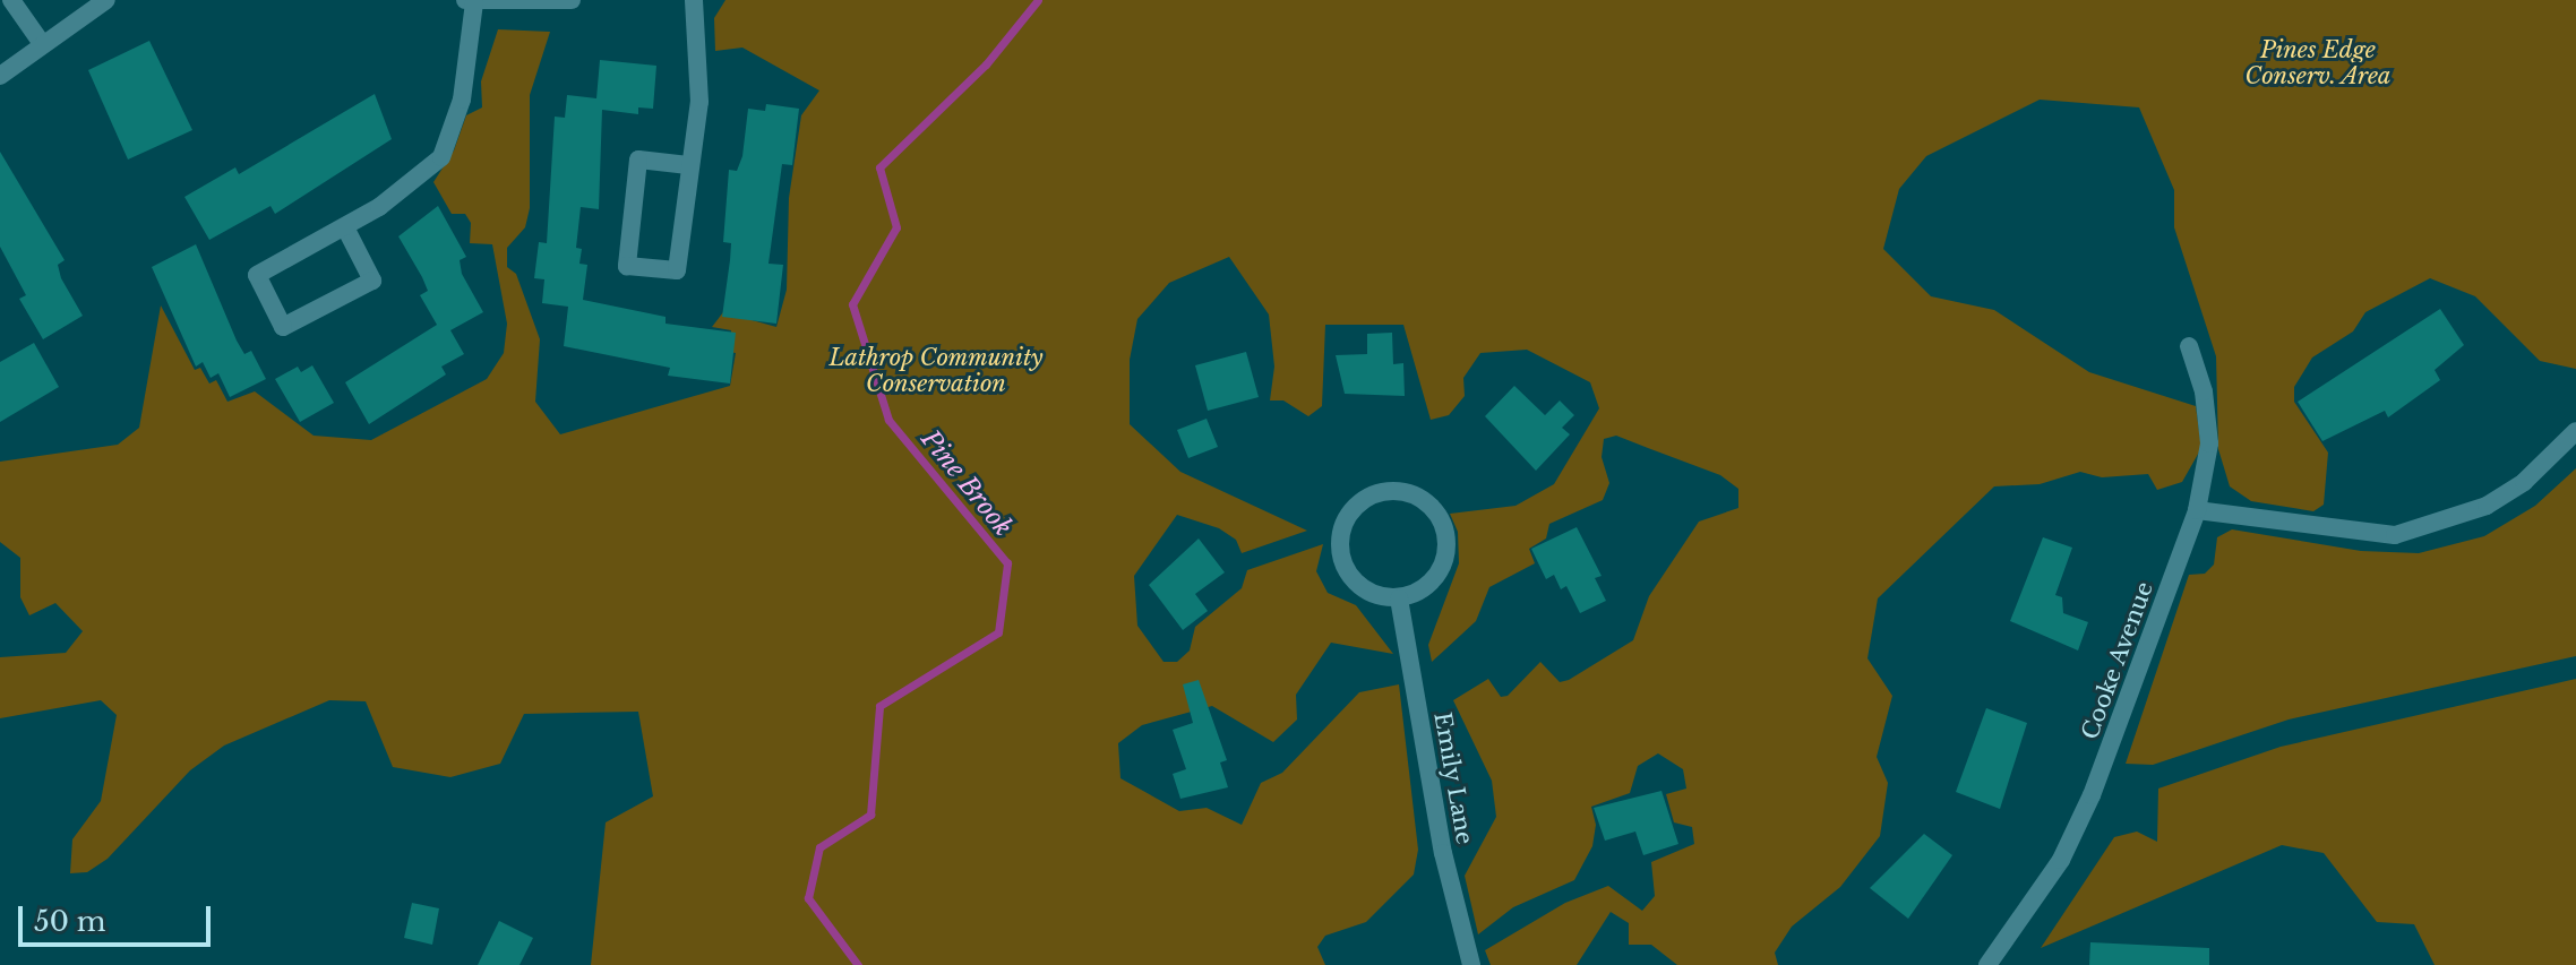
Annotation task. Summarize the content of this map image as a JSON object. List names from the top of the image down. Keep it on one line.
{"streets":{"street":["Cooke Avenue","Emily Lane"]},"water":["Pine Brook"],"parks":["Pines Edge Conserv. Area","Lathrop Community Conservation"],"scale_bar":"50 m"}
